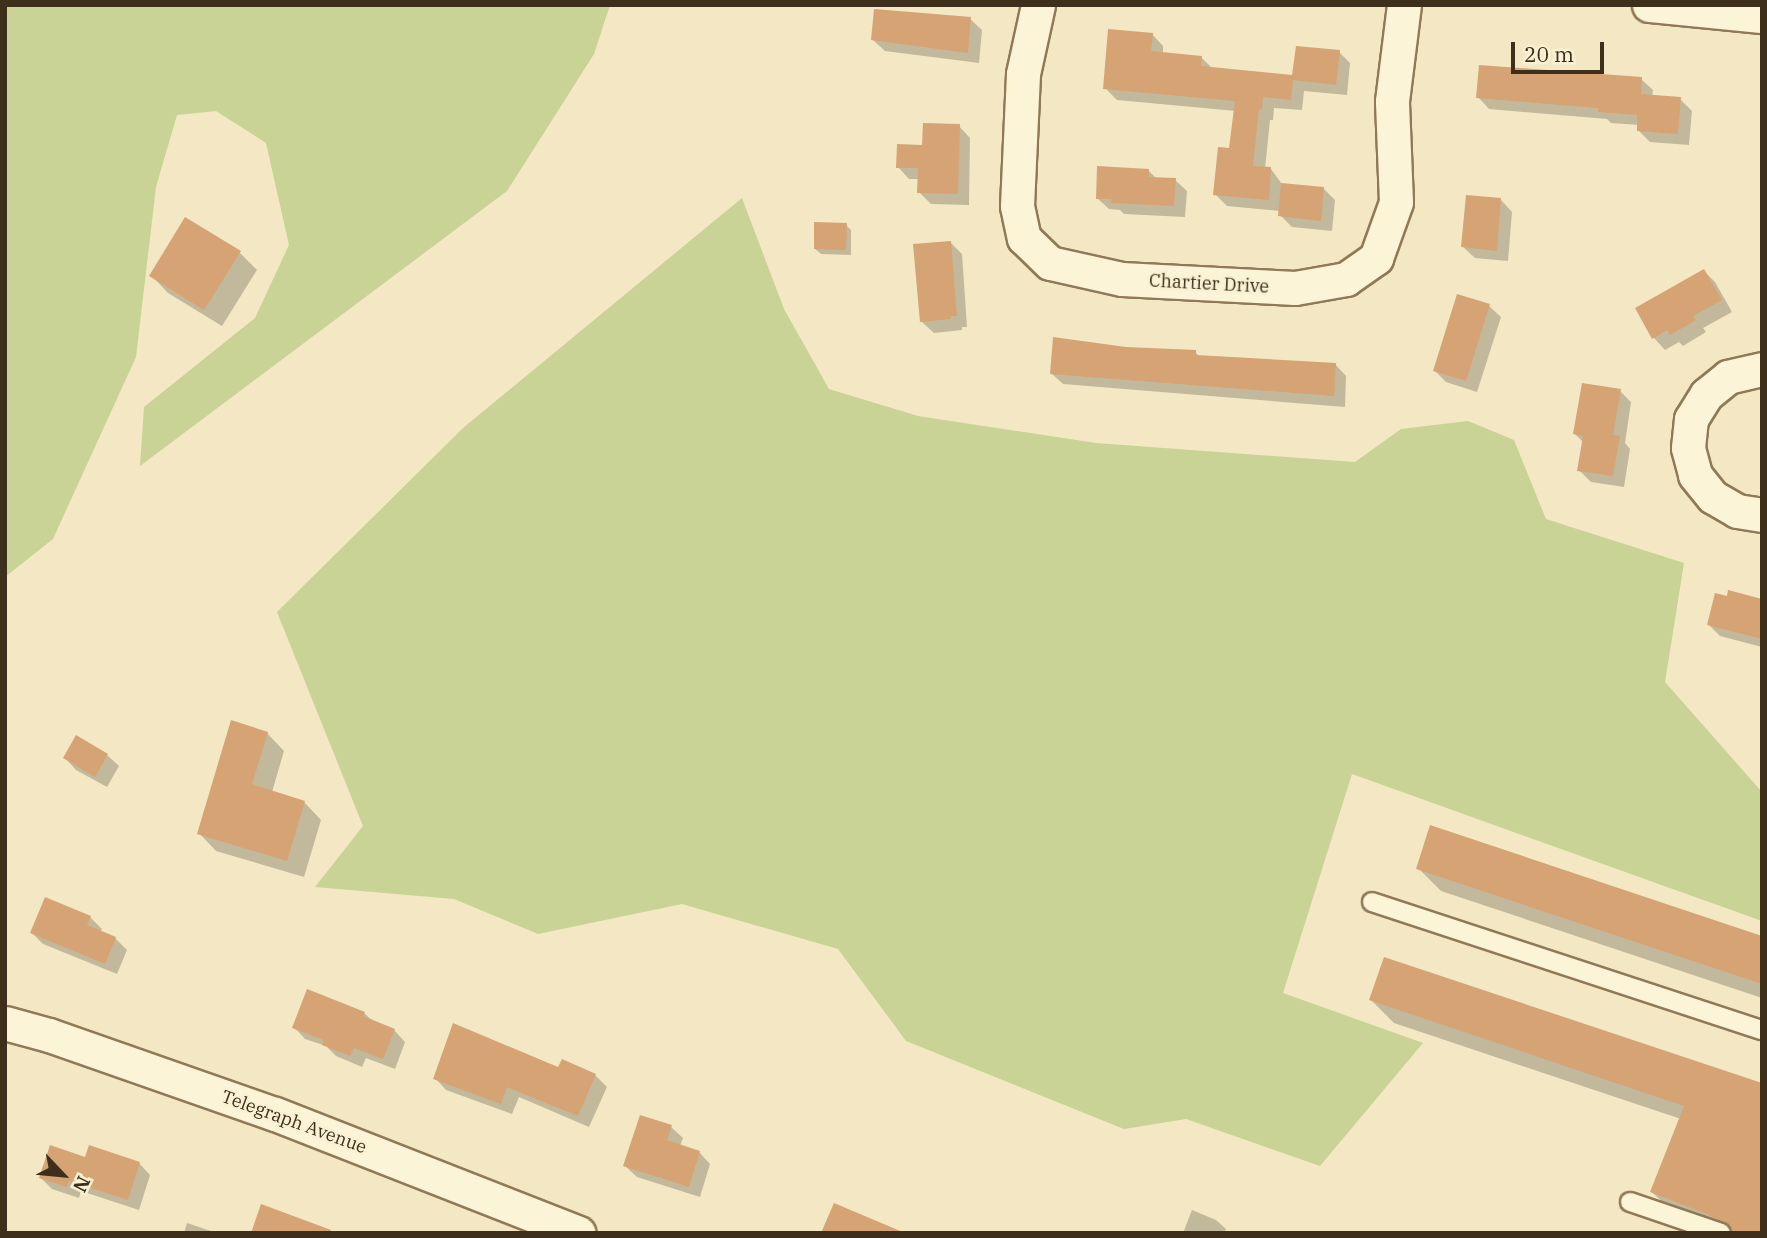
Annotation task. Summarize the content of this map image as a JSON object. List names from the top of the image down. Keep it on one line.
{"streets":{"street":["Chartier Drive","Telegraph Avenue"]},"scale_bar":"20 m","north":"bottom right"}
